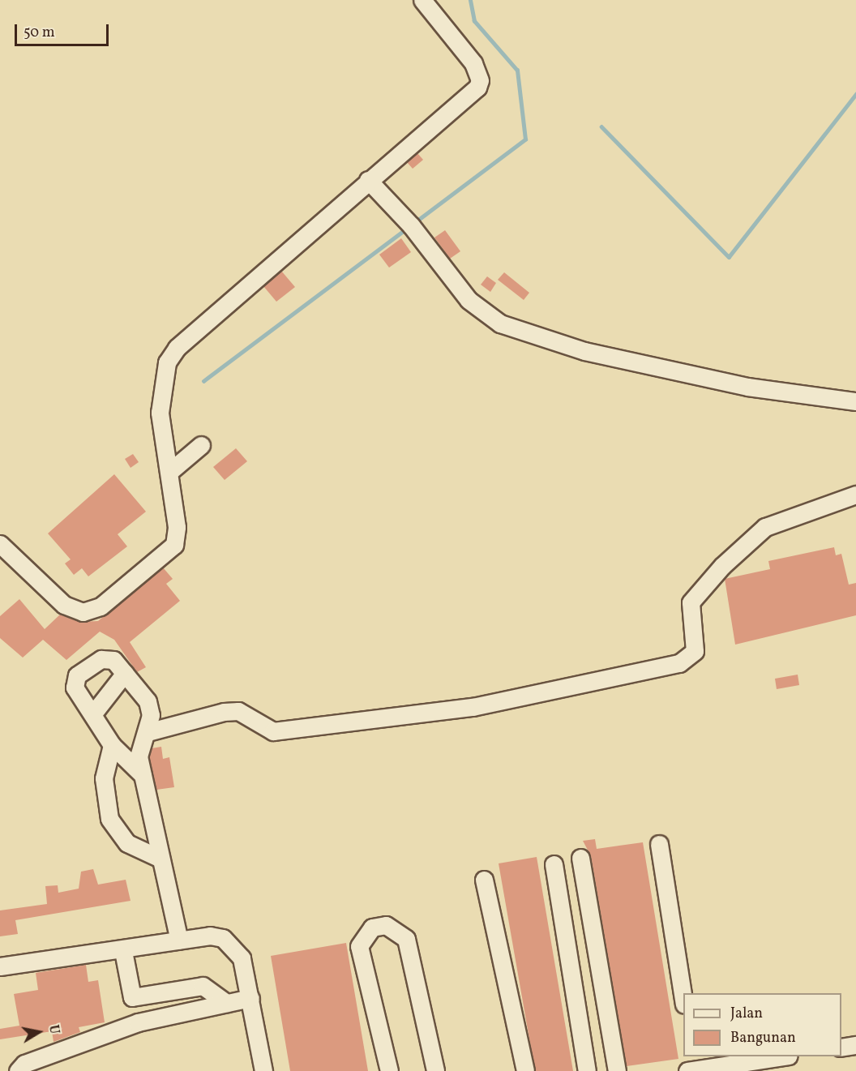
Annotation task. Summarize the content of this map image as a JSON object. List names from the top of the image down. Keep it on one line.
{"legend":["Jalan","Bangunan"],"scale_bar":"50 m","north":"right"}
